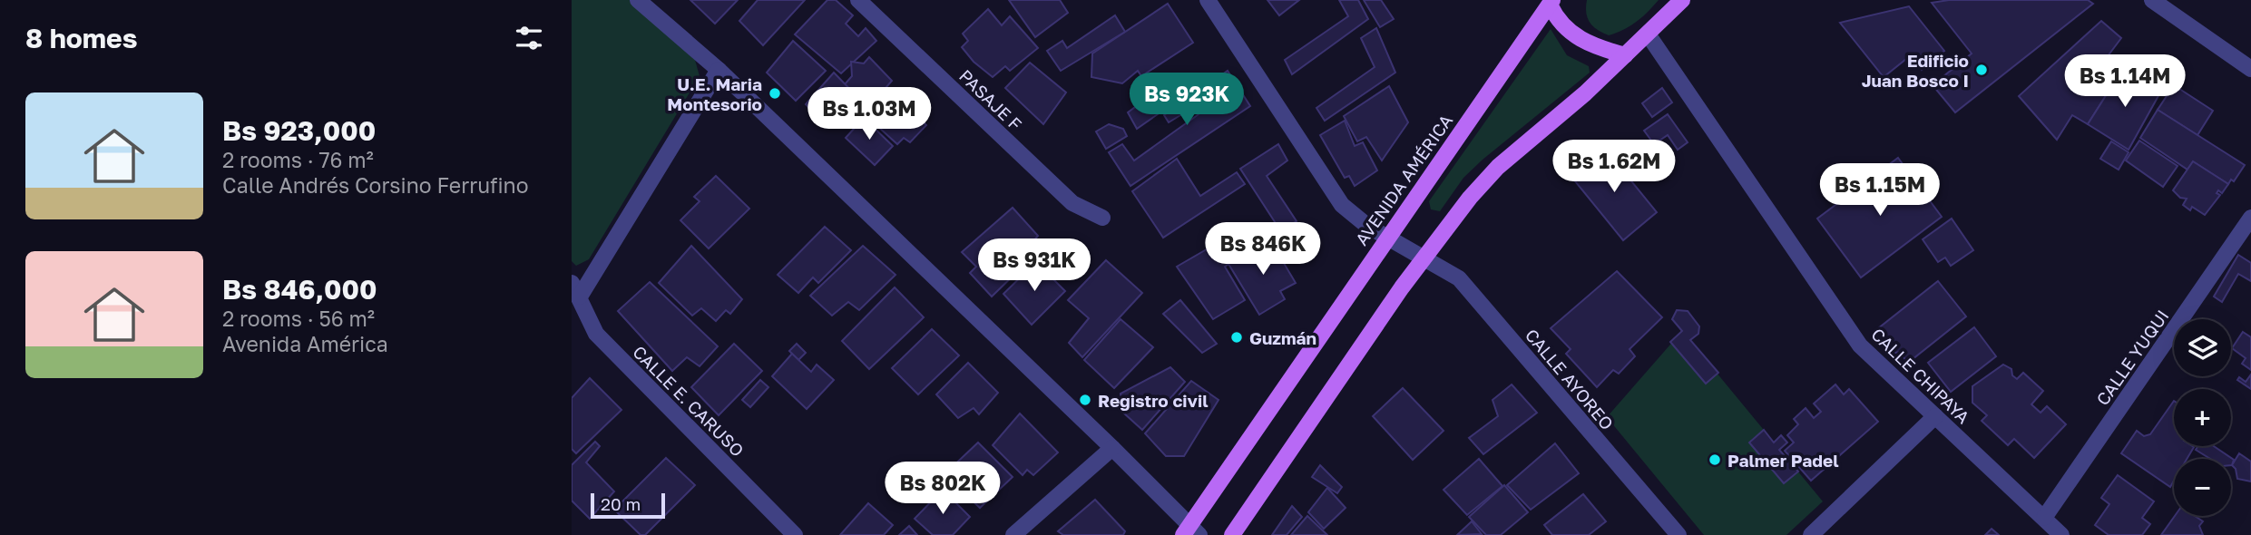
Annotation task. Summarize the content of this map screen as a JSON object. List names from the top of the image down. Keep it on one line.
{"streets":{"main road":["AVENIDA AMÉRICA"],"street":["PASAJE F","CALLE YUQUI","CALLE CHIPAYA","CALLE AYOREO","CALLE E. CARUSO"]},"crossings":[["AVENIDA AMÉRICA","CALLE AYOREO"],["CALLE YUQUI","CALLE CHIPAYA"]],"places":["Edificio Juan Bosco I","U.E. Maria Montesorio","Guzmán","Registro civil","Palmer Padel"],"scale_bar":"20 m","page":{"heading":"8 homes","price":["Bs 1.14M","Bs 923K","Bs 1.03M","Bs 1.62M","Bs 1.15M","Bs 846K","Bs 931K","Bs 802K"],"list":[{"name":"Bs 923,000","note":"2 rooms · 76 m² · Calle Andrés Corsino Ferrufino"},{"name":"Bs 846,000","note":"2 rooms · 56 m² · Avenida América"}],"map_buttons":["+","−"],"scale":"20 m"}}
